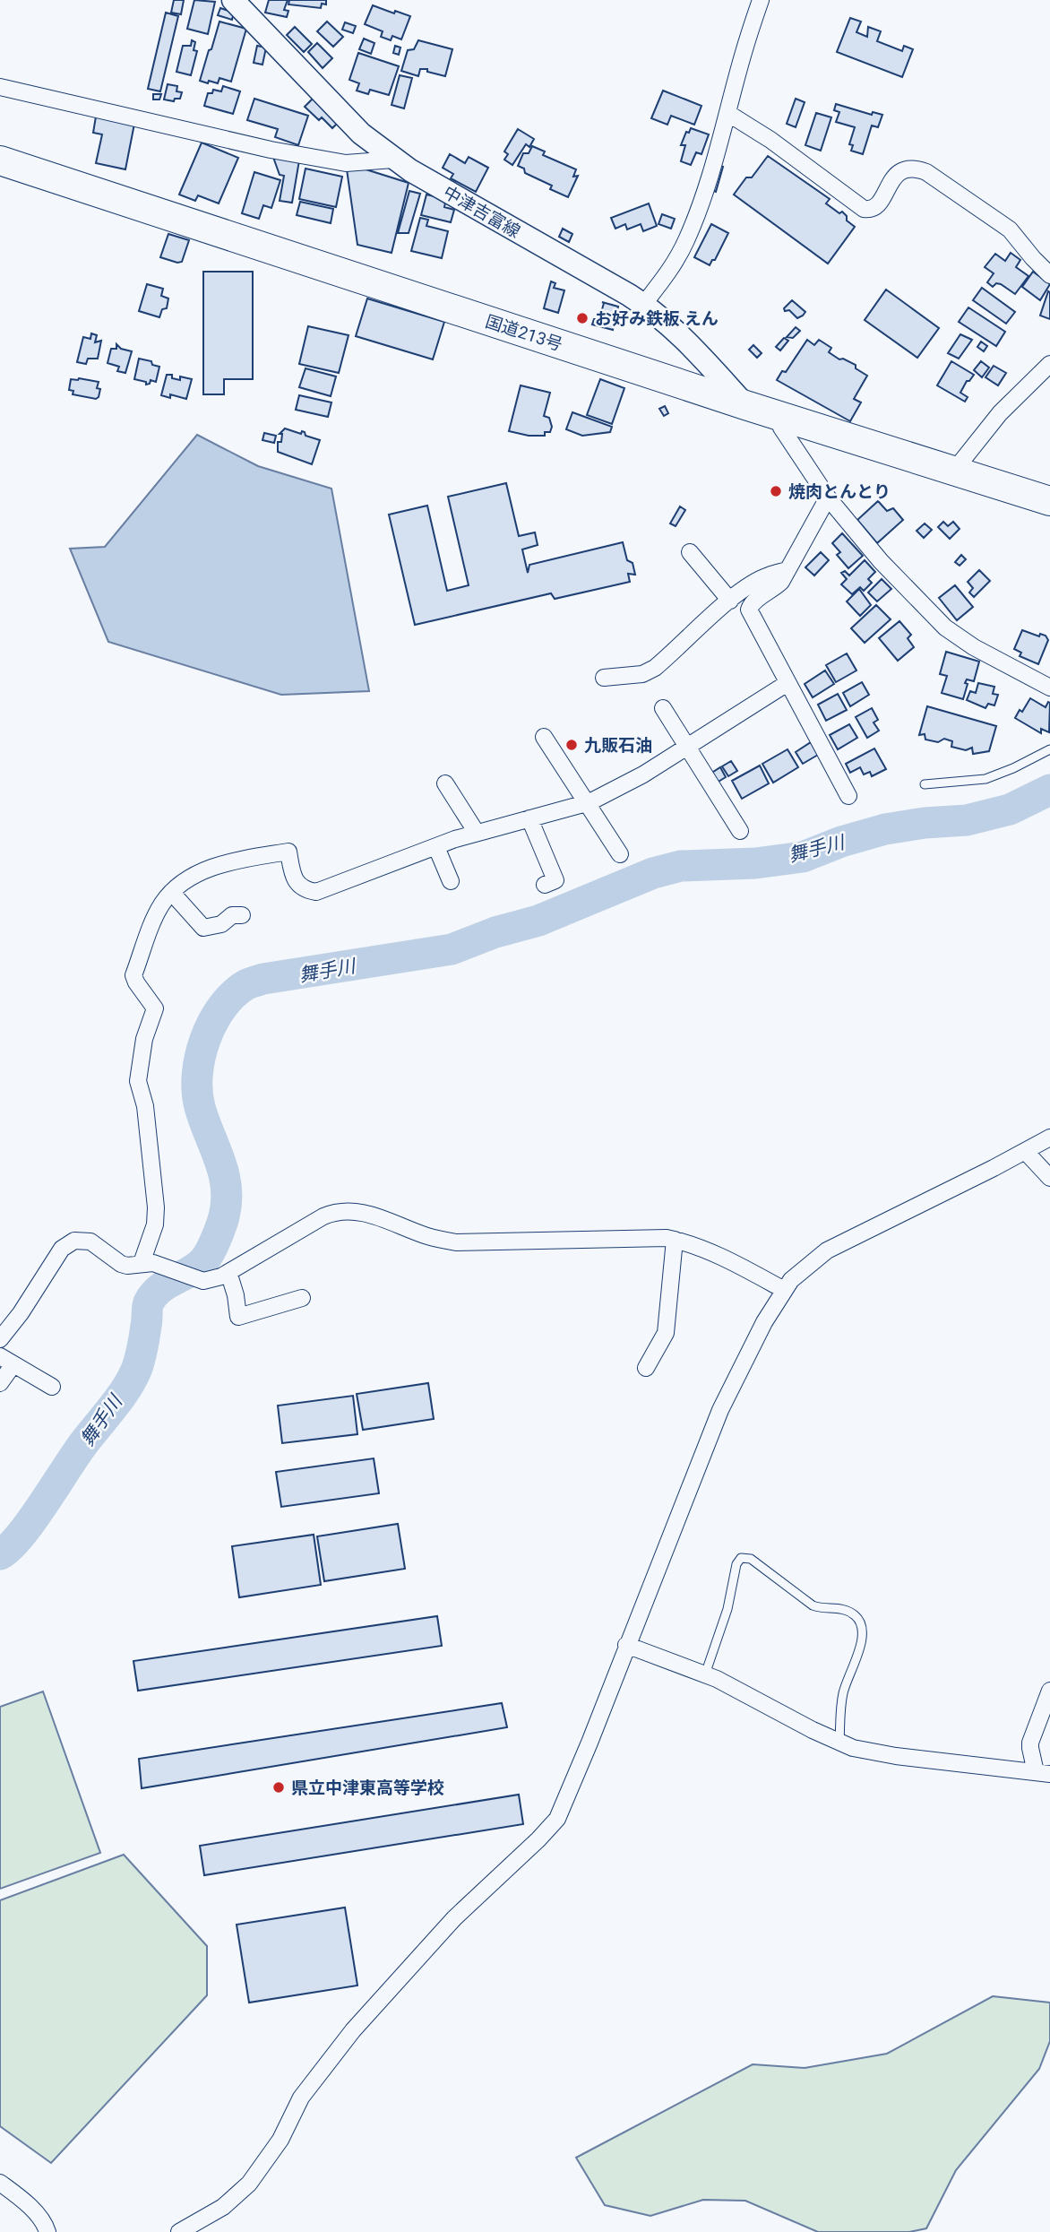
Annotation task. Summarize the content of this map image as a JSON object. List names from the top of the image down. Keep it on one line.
{"streets":{"highway":["国道213号"],"main road":["中津吉富線"]},"crossings":[["中津吉富線","国道213号"]],"water":["舞手川"],"places":["お好み鉄板 えん","焼肉とんとり","九販石油","県立中津東高等学校"]}
